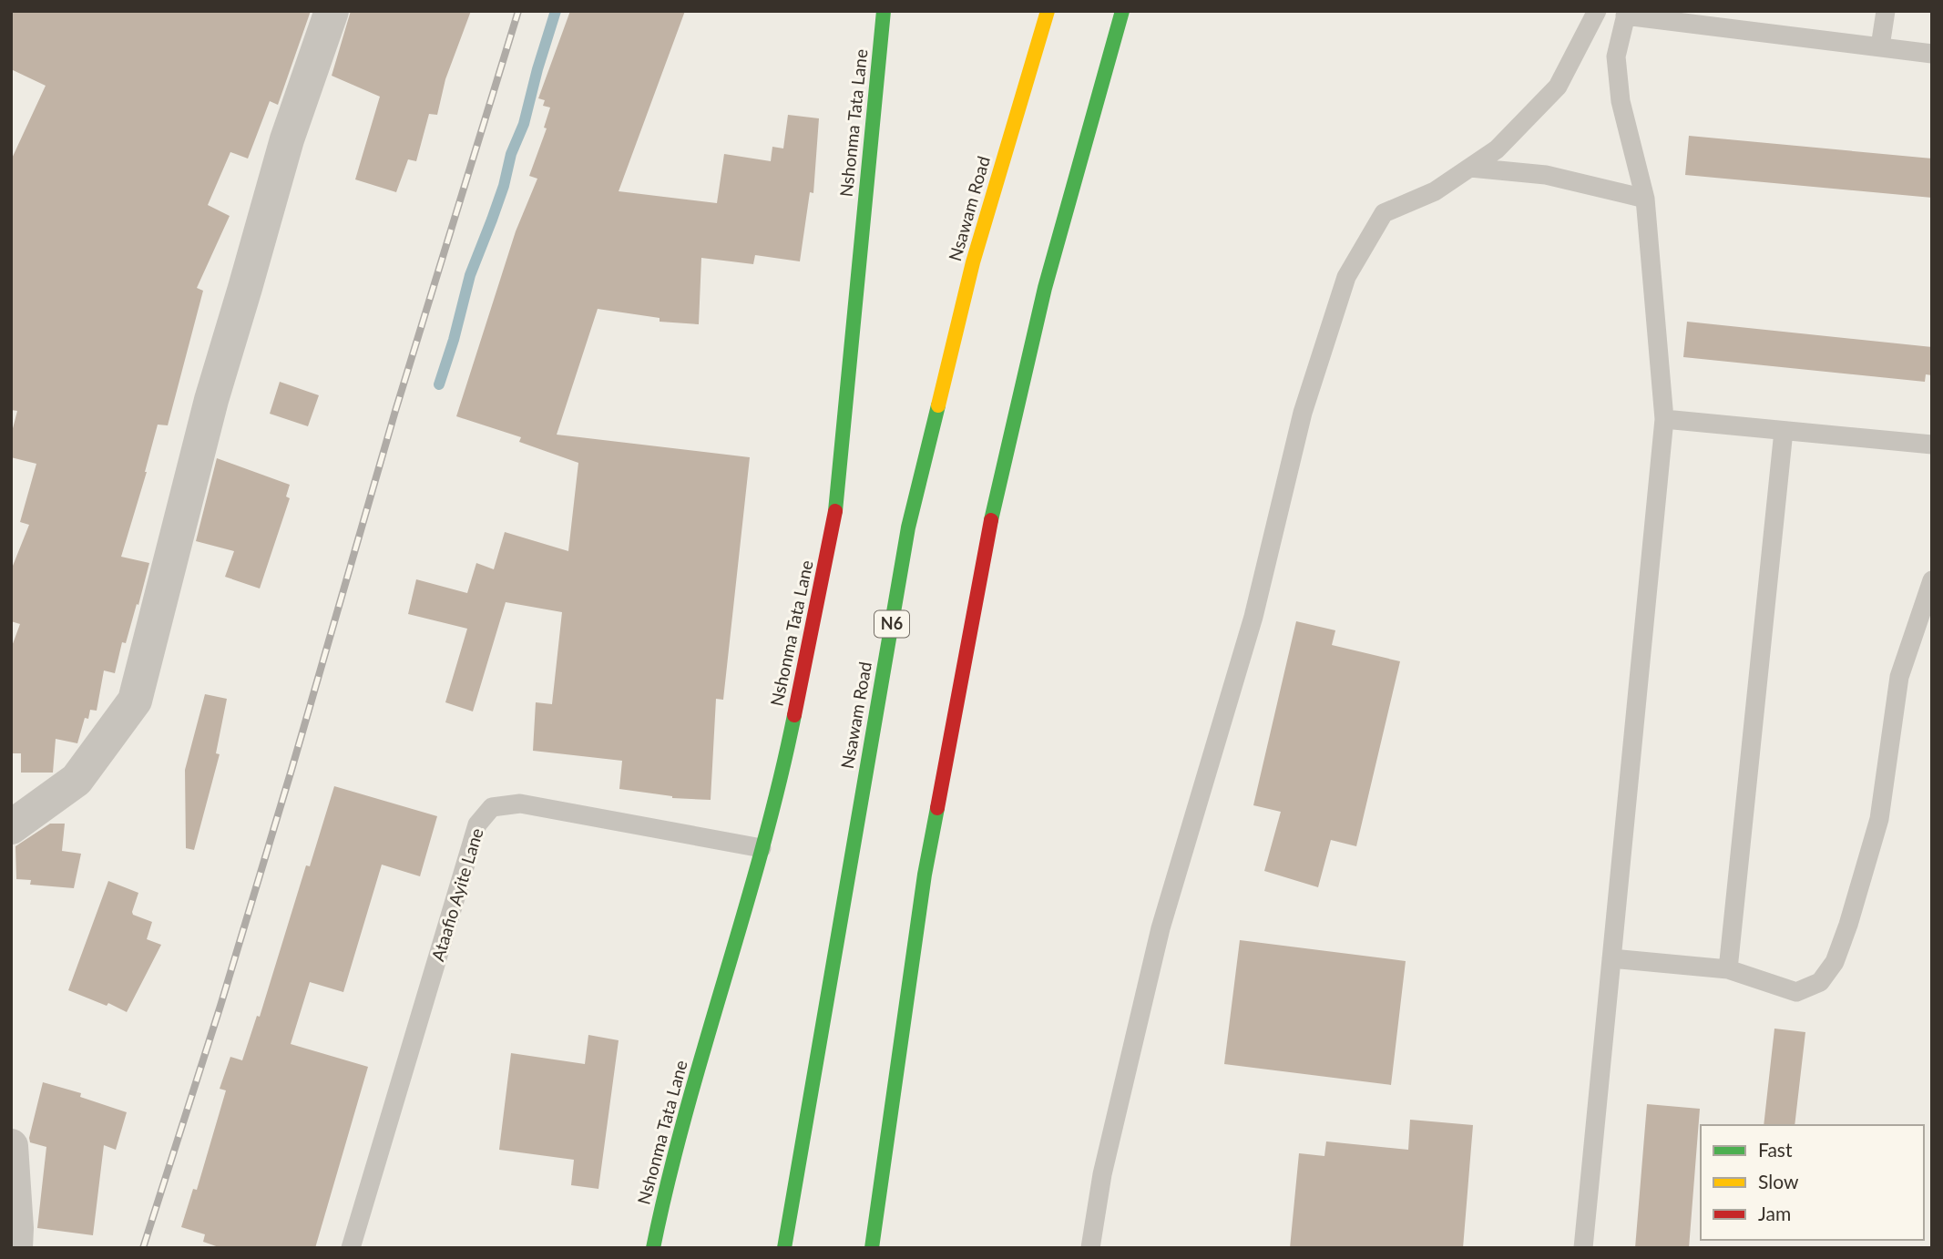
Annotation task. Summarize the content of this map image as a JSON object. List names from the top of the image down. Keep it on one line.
{"streets":{"main road":["Nshonma Tata Lane","Nsawam Road","N6"],"lane":["Ataafio Ayite Lane"]},"crossings":[["Nshonma Tata Lane","Ataafio Ayite Lane"]],"legend":["Fast","Slow","Jam"]}
